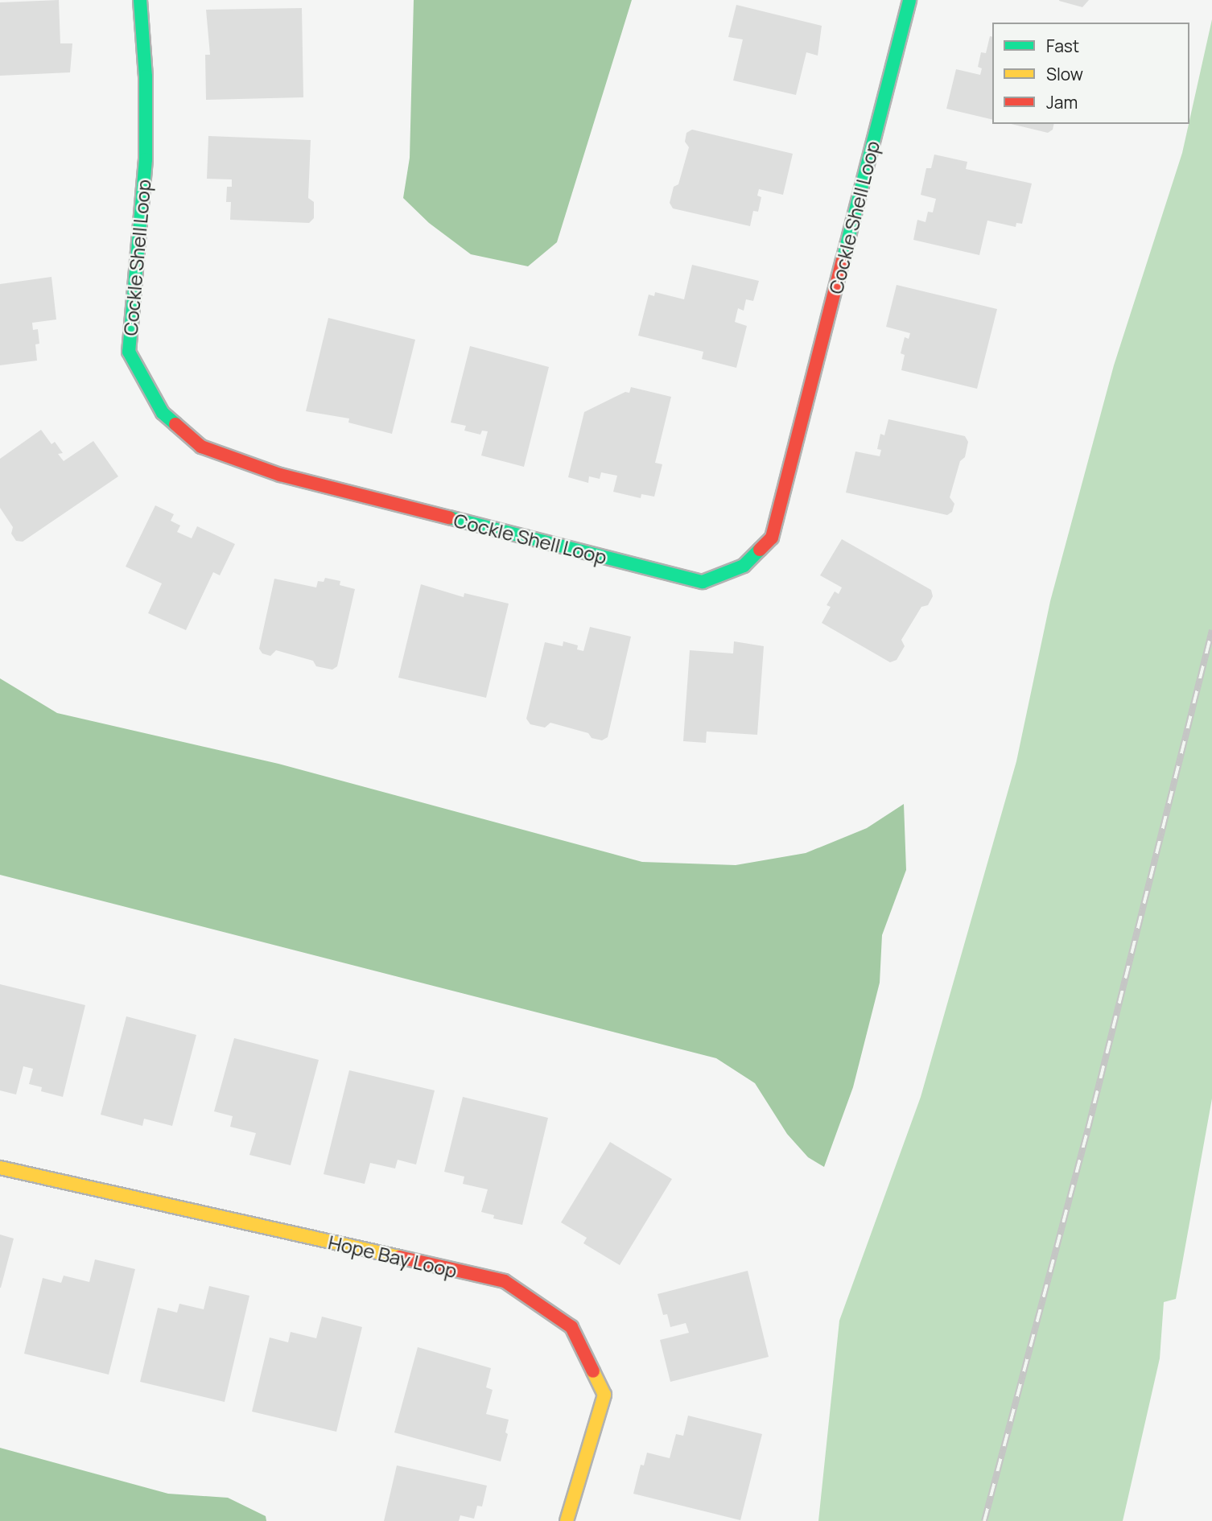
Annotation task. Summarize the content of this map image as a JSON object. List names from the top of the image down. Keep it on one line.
{"streets":{"street":["Cockle Shell Loop","Hope Bay Loop"]},"legend":["Fast","Slow","Jam"]}
